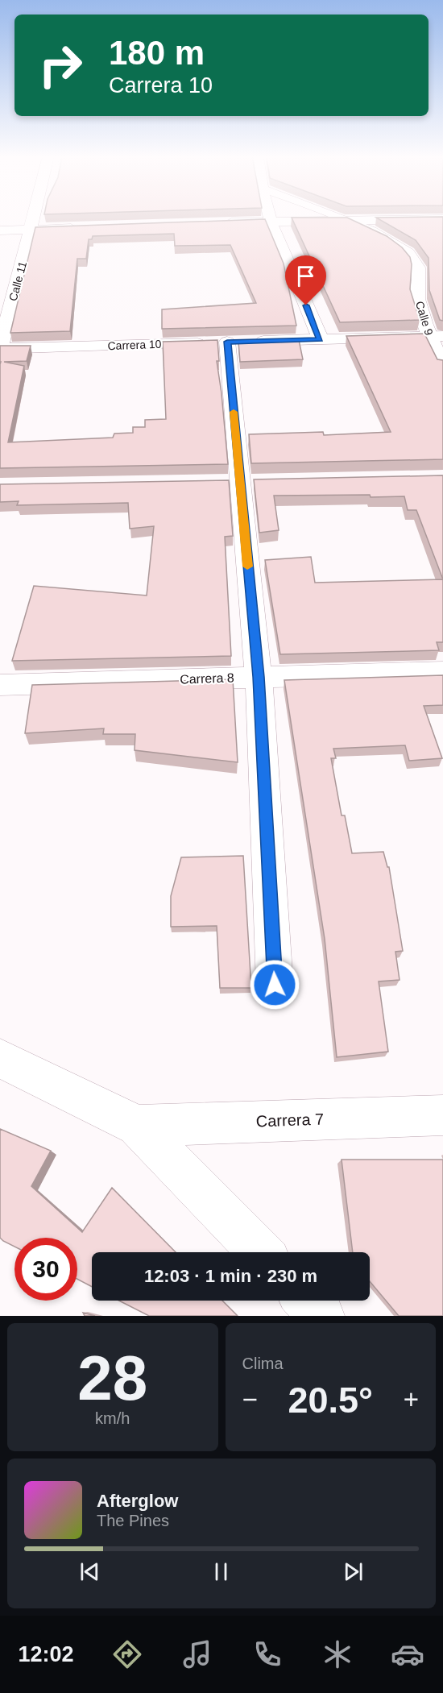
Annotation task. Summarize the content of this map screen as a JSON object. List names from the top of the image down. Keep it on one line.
{"streets":{"street":["Calle 11","Calle 9","Carrera 10","Carrera 8","Carrera 7"]},"crossings":[["Calle 11","Carrera 10"],["Calle 9","Carrera 10"]],"page":{"turn":["180 m","Carrera 10"],"limit":"30","trip":"12:03 · 1 min · 230 m","tile":[["28","km/h"],"Clima"],"heat":["−","20.5°","+"],"song":["Afterglow","The Pines"],"tabs":"12:02"}}
